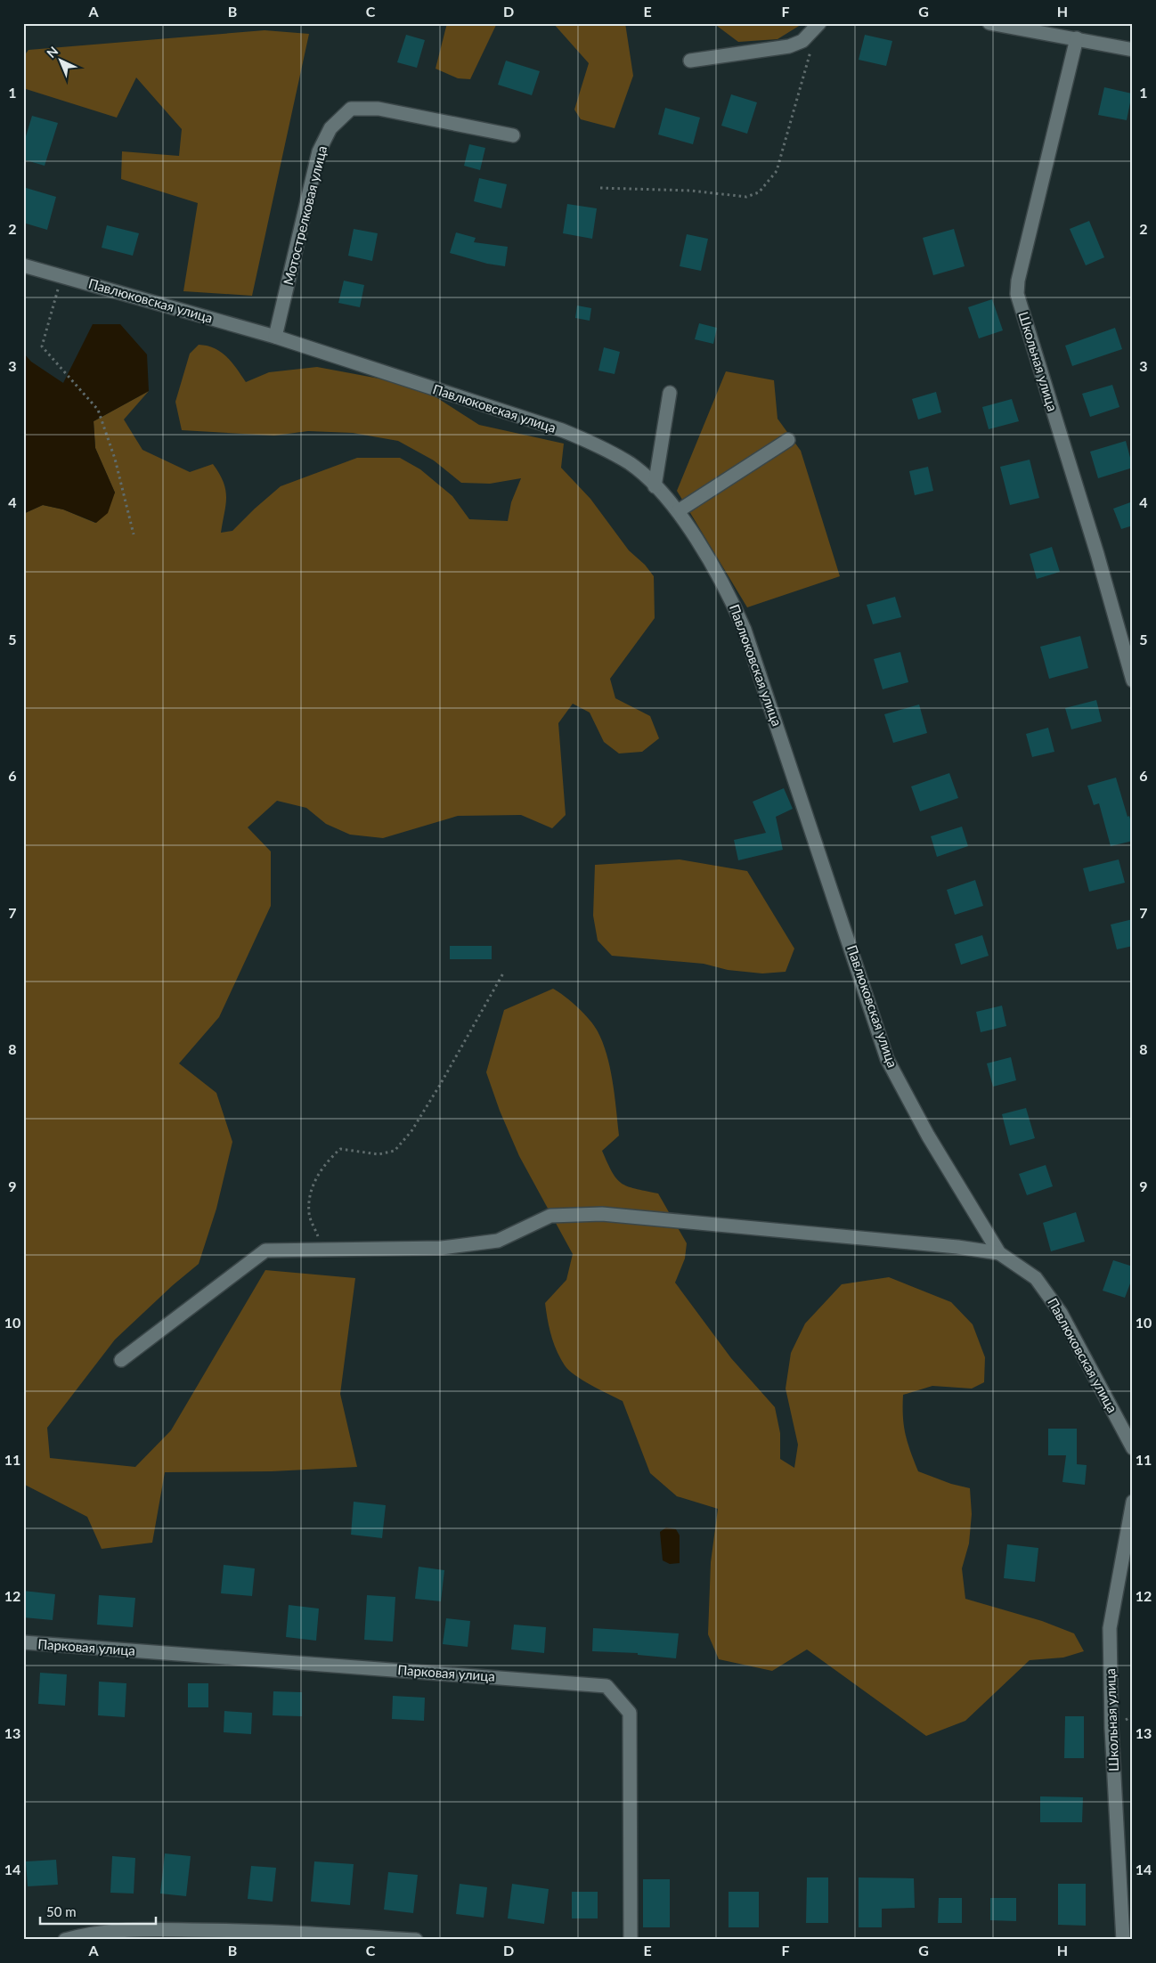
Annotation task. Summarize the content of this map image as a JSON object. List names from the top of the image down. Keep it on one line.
{"streets":{"street":["Мотострелковая улица","Павлюковская улица","Школьная улица","Парковая улица"]},"crossings":[["Мотострелковая улица","Павлюковская улица"]],"scale_bar":"50 m","north":"top left","grid":{"columns":["A","B","C","D","E","F","G","H"],"rows":["1","2","3","4","5","6","7","8","9","10","11","12","13","14"]}}
